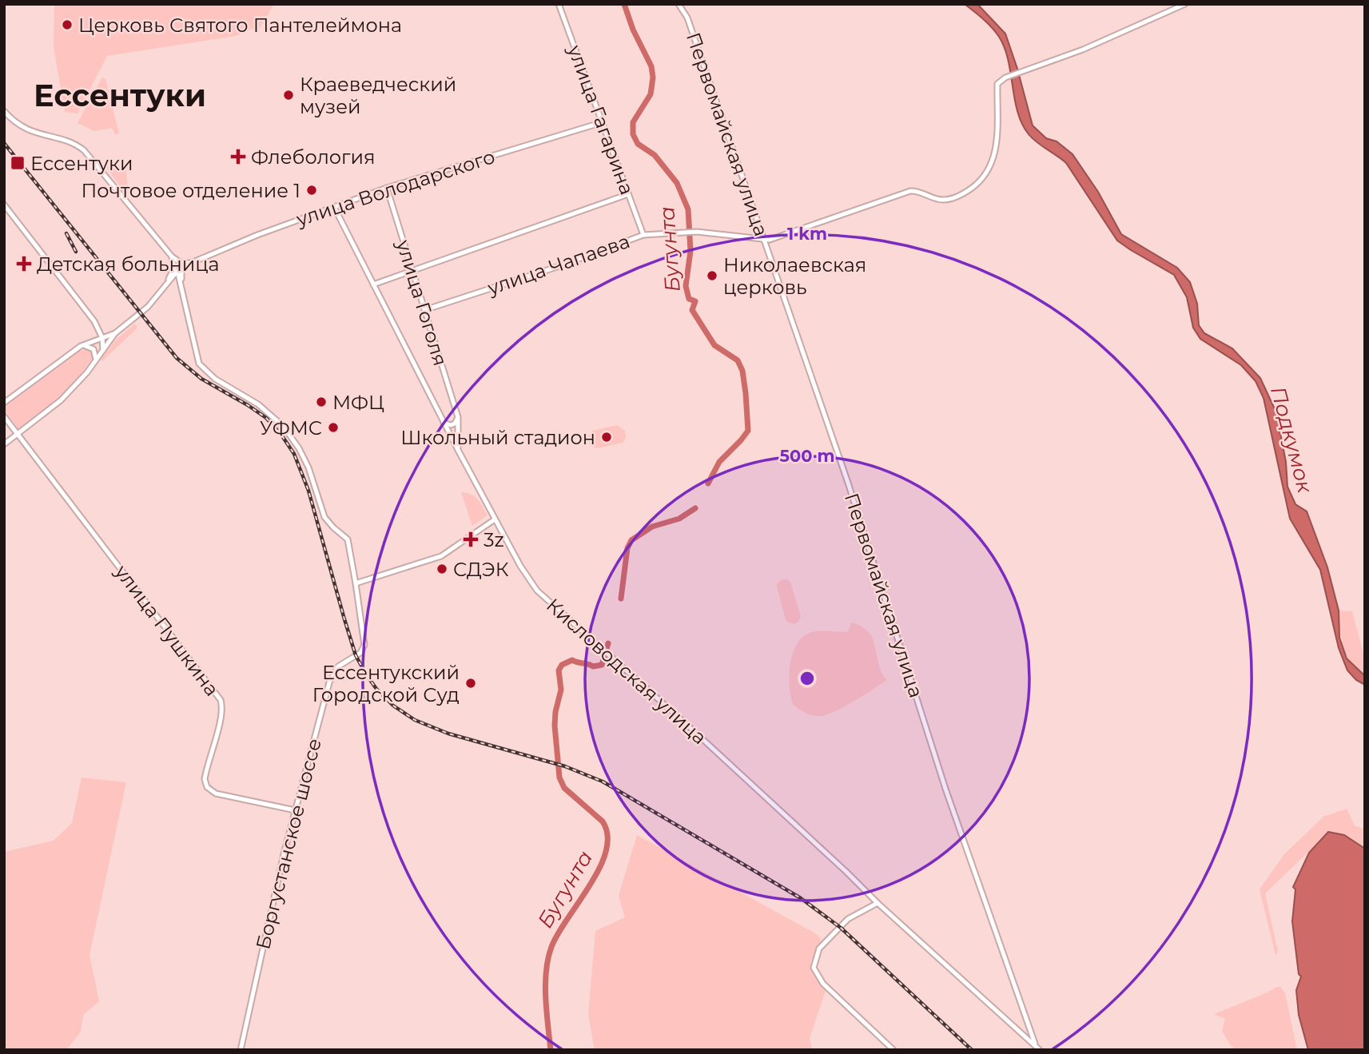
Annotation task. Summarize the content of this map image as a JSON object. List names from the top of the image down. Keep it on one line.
{"streets":{"street":["улица Гагарина","Первомайская улица","улица Володарского","улица Чапаева","улица Гоголя","улица Пушкина","Кисловодская улица","Боргустанское шоссе"]},"crossings":[["улица Гагарина","улица Володарского"],["улица Гагарина","улица Чапаева"],["Первомайская улица","улица Чапаева"],["Первомайская улица","Кисловодская улица"],["улица Володарского","улица Гоголя"],["улица Володарского","Кисловодская улица"],["улица Чапаева","улица Гоголя"],["улица Гоголя","Кисловодская улица"],["улица Пушкина","Боргустанское шоссе"]],"districts":["Ессентуки"],"water":["Бугунта","Подкумок"],"places":{"other":["Церковь Святого Пантелеймона","Краеведческий музей","Почтовое отделение 1","Николаевская церковь","МФЦ","УФМС","Школьный стадион","СДЭК","Ессентукский Городской Суд"],"health":["Флебология","Детская больница","3z"],"transit":["Ессентуки"]},"rings":["1 km","500 m"]}
